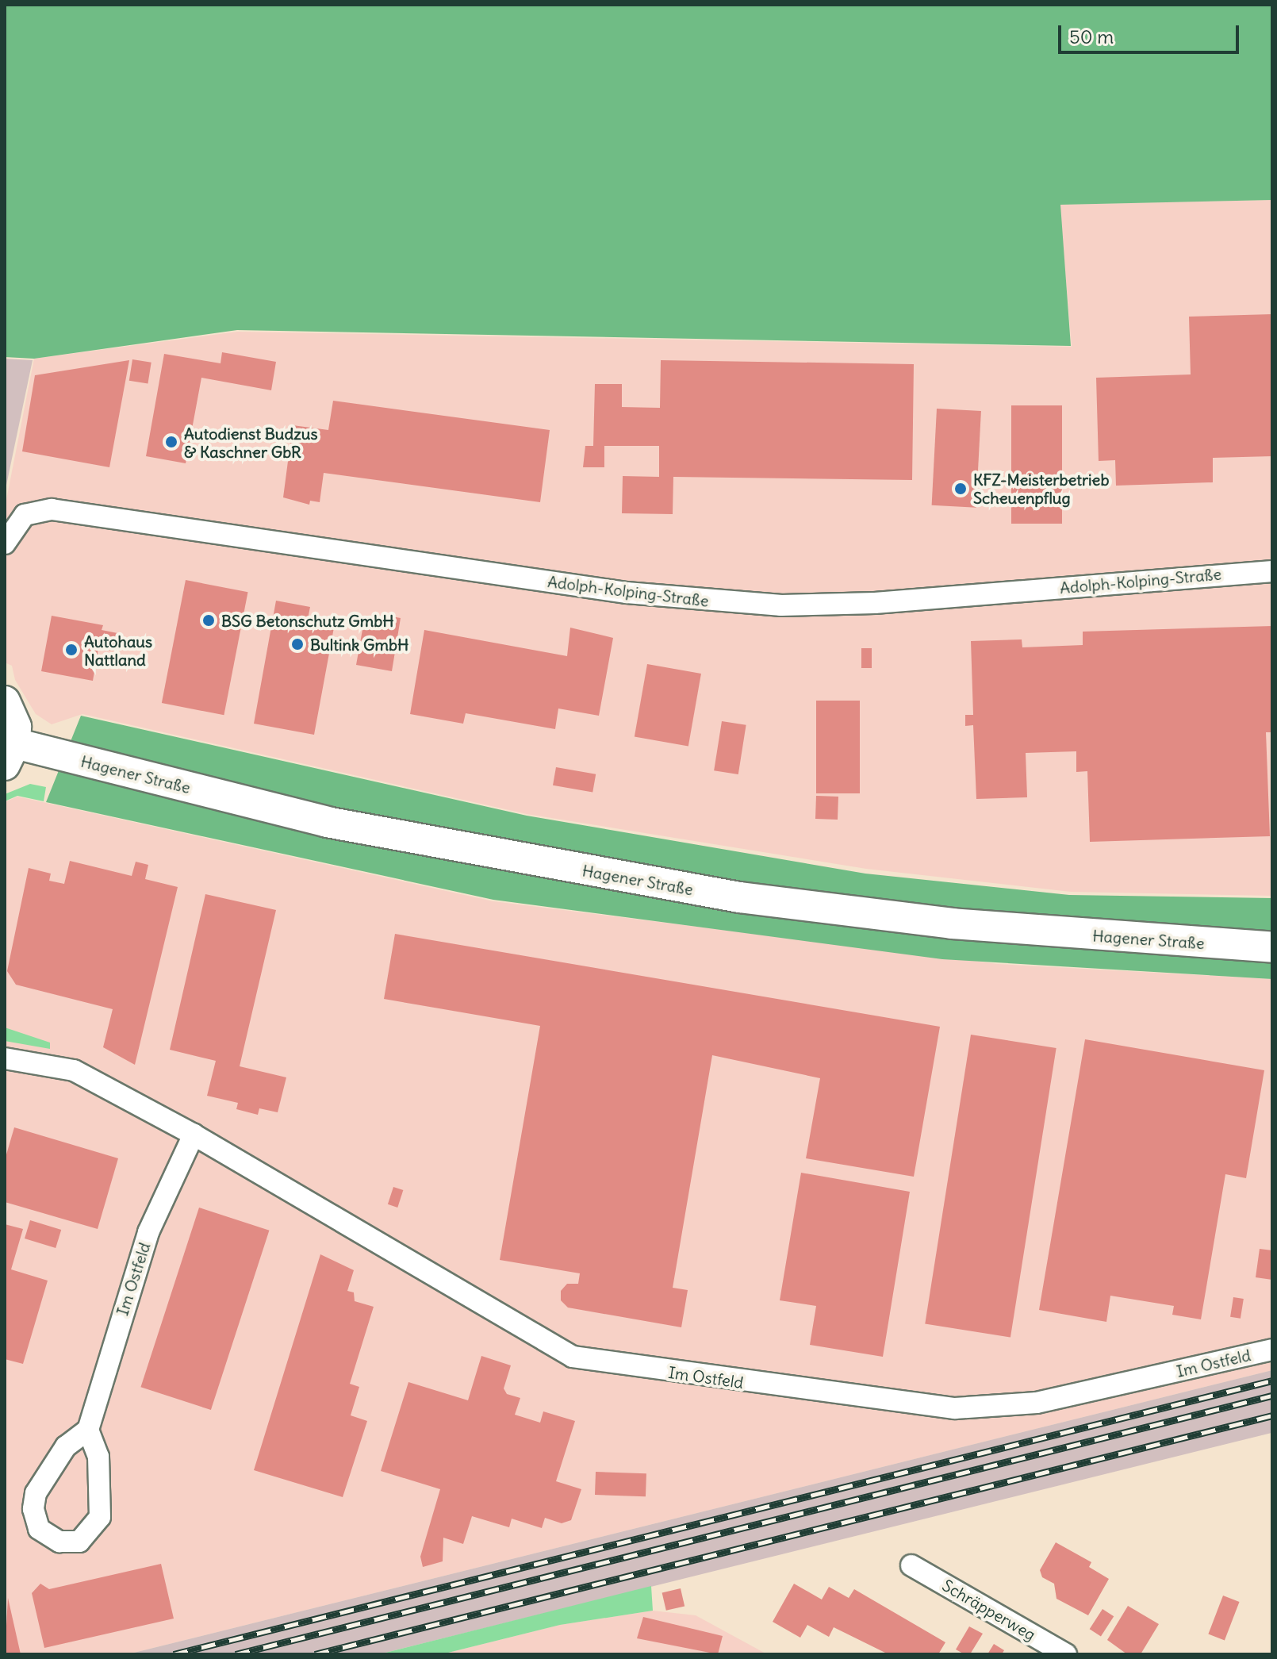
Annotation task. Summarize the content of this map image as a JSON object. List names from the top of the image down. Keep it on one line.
{"streets":{"main road":["Hagener Straße"],"street":["Adolph-Kolping-Straße","Im Ostfeld","Schräpperweg"]},"places":["Autodienst Budzus & Kaschner GbR","KFZ-Meisterbetrieb Scheuenpflug","BSG Betonschutz GmbH","Bultink GmbH","Autohaus Nattland"],"scale_bar":"50 m"}
